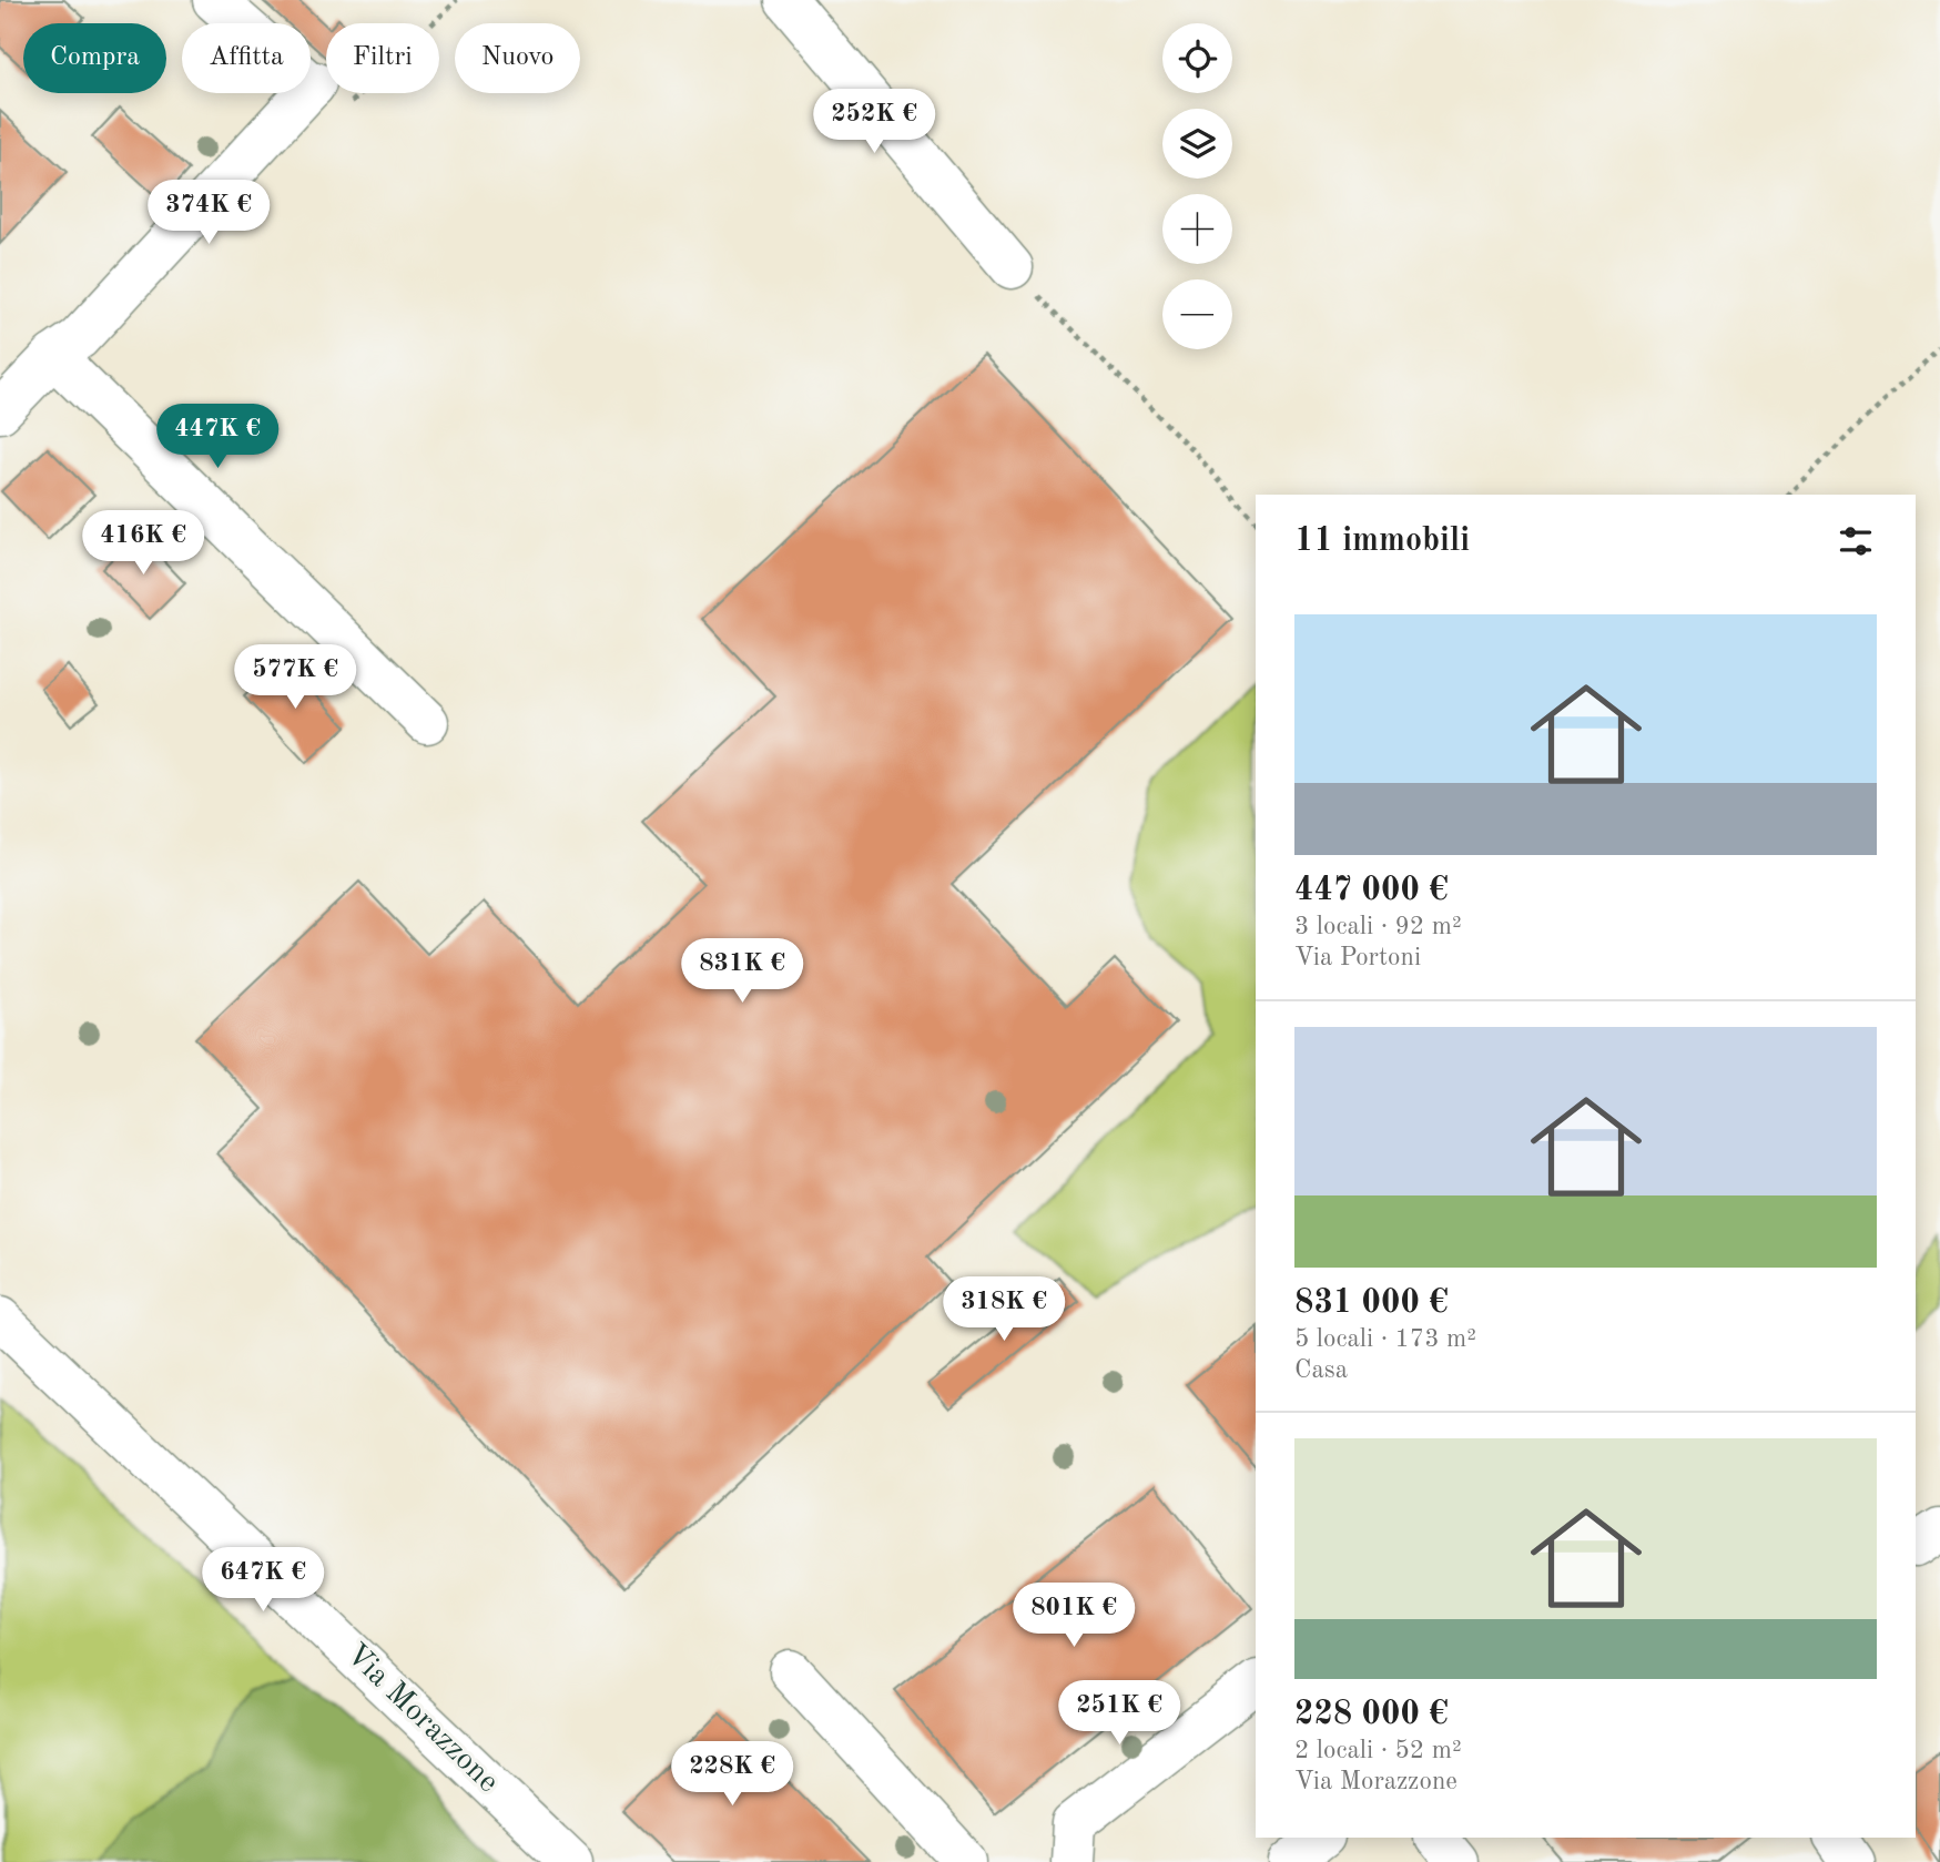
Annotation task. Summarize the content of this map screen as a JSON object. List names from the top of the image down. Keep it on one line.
{"streets":{"street":["Via Morazzone"]},"page":{"map_buttons":["+","−"],"chip":["Compra","Affitta","Filtri","Nuovo"],"price":["252K €","374K €","447K €","416K €","577K €","831K €","318K €","647K €","801K €","251K €","228K €"],"heading":"11 immobili","list":[{"name":"447 000 €","note":"3 locali · 92 m² · Via Portoni"},{"name":"831 000 €","note":"5 locali · 173 m² · Casa"},{"name":"228 000 €","note":"2 locali · 52 m² · Via Morazzone"}]}}
